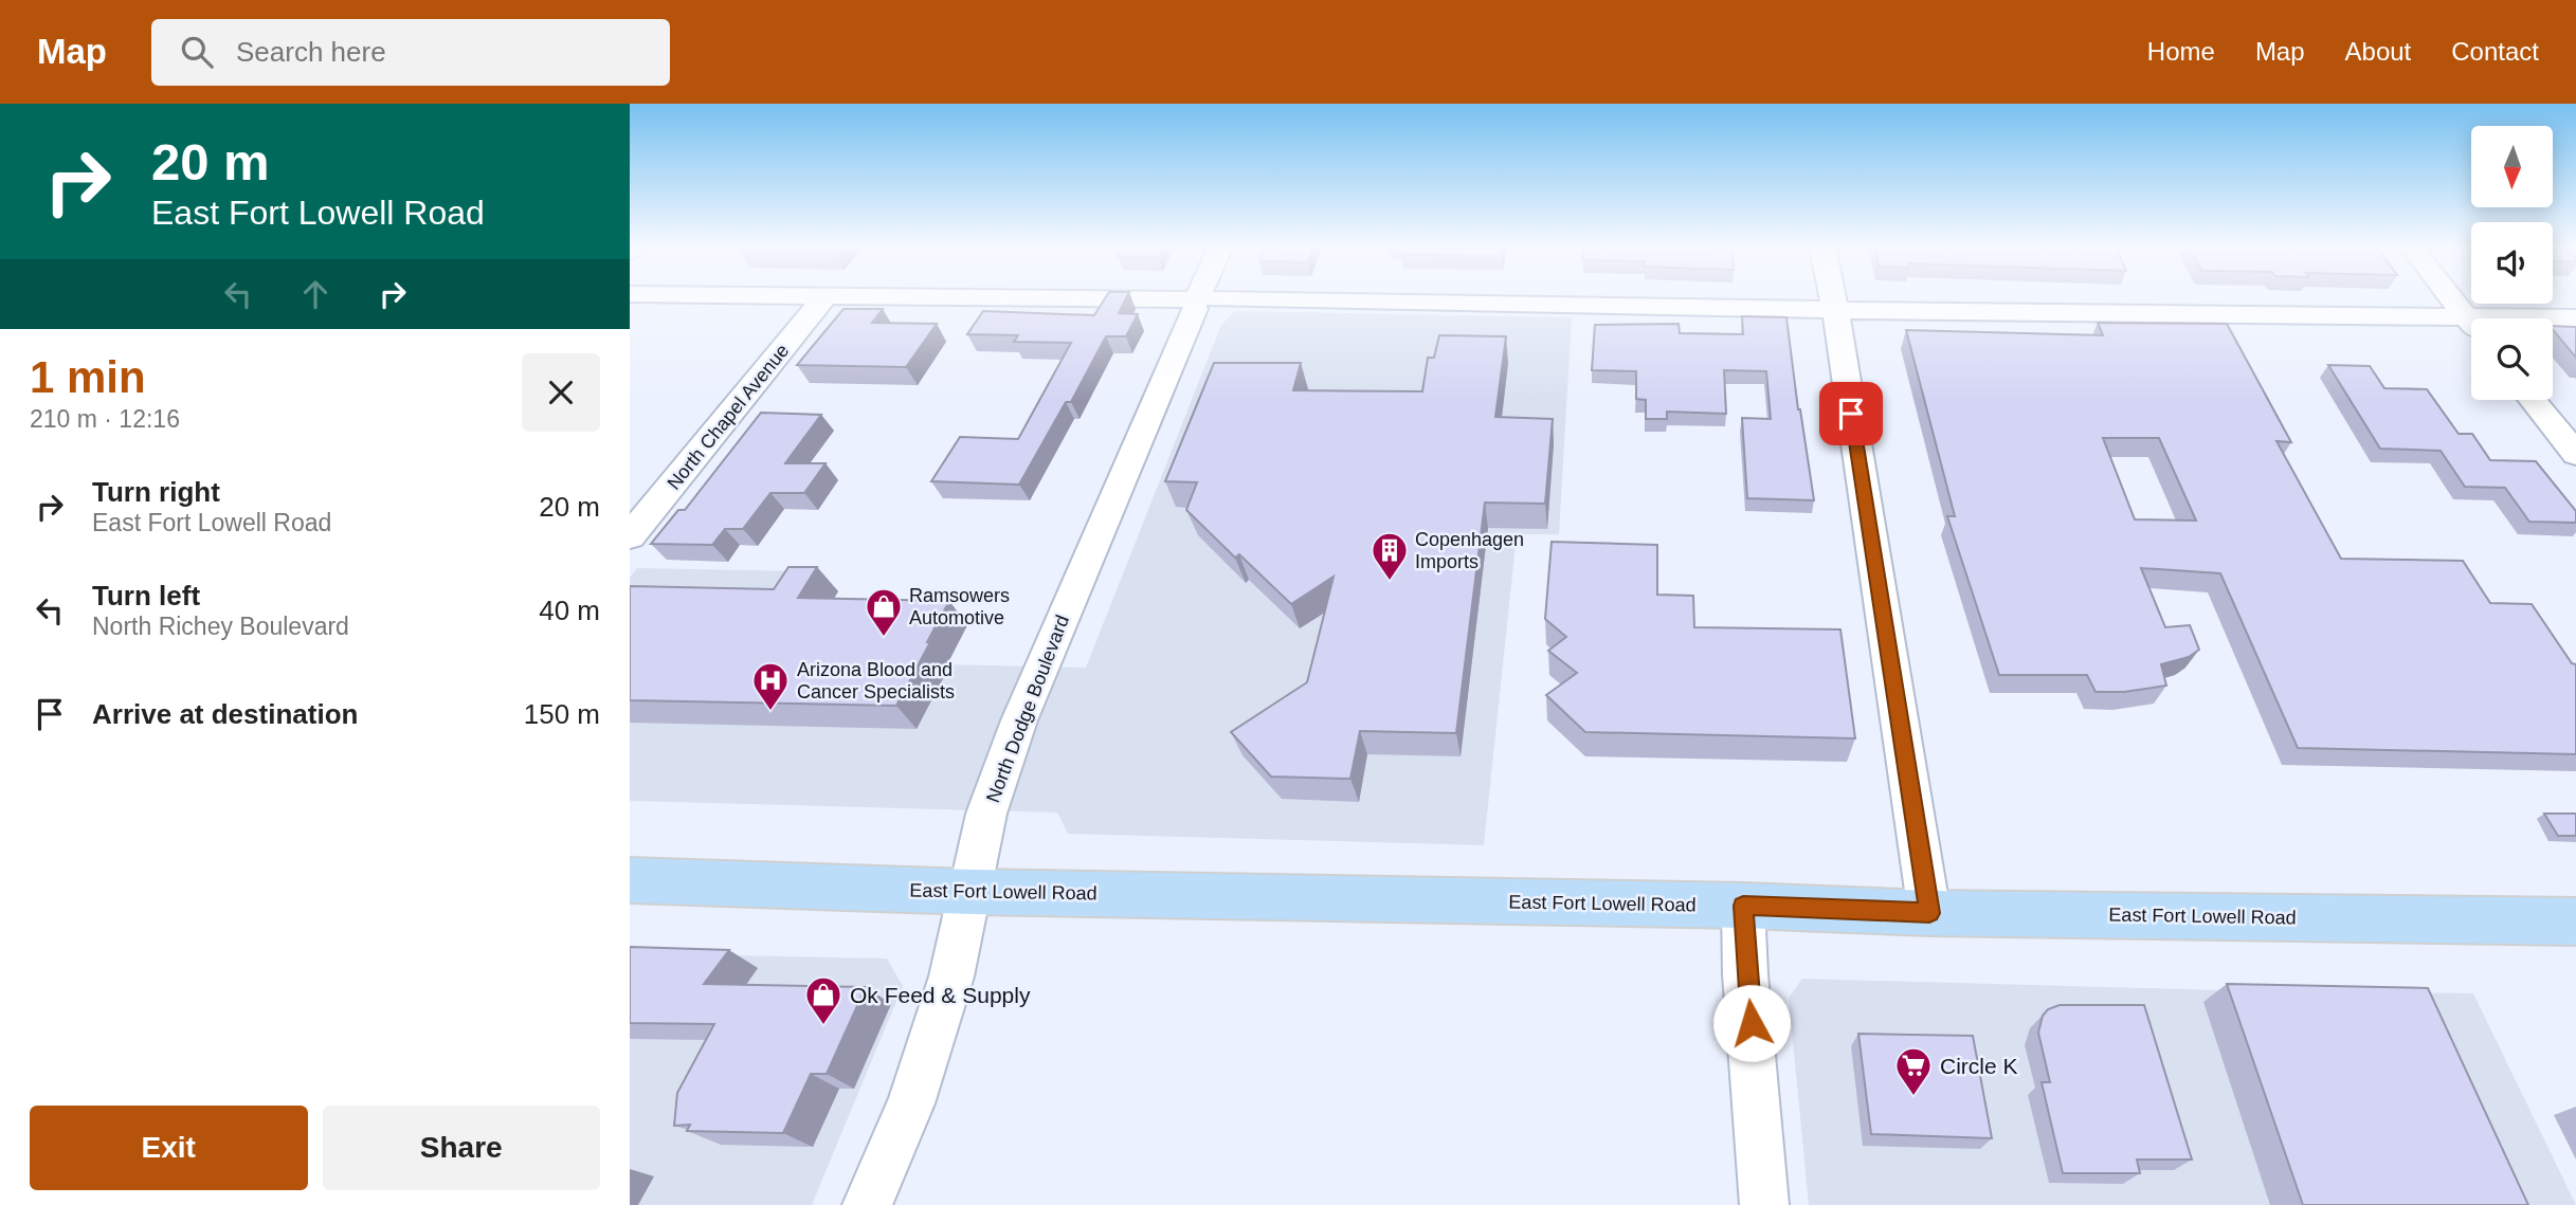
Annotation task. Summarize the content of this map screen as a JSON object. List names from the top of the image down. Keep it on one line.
{"streets":{"main road":["East Fort Lowell Road"],"street":["North Chapel Avenue","North Dodge Boulevard"]},"crossings":[["North Dodge Boulevard","East Fort Lowell Road"]],"places":{"building":["Copenhagen Imports"],"shop":["Ramsowers Automotive","Ok Feed & Supply"],"hospital":["Arizona Blood and Cancer Specialists"],"supermarket":["Circle K"]},"north":"bottom","page":{"header":"Map","search":"Search here","nav":["Home","Map","About","Contact"],"turn":["20 m","East Fort Lowell Road"],"heading":["1 min","210 m · 12:16"],"list":[{"name":"Turn right","note":"East Fort Lowell Road","value":"20 m"},{"name":"Turn left","note":"North Richey Boulevard","value":"40 m"},{"name":"Arrive at destination","value":"150 m"}],"buttons":["Exit","Share"]}}
